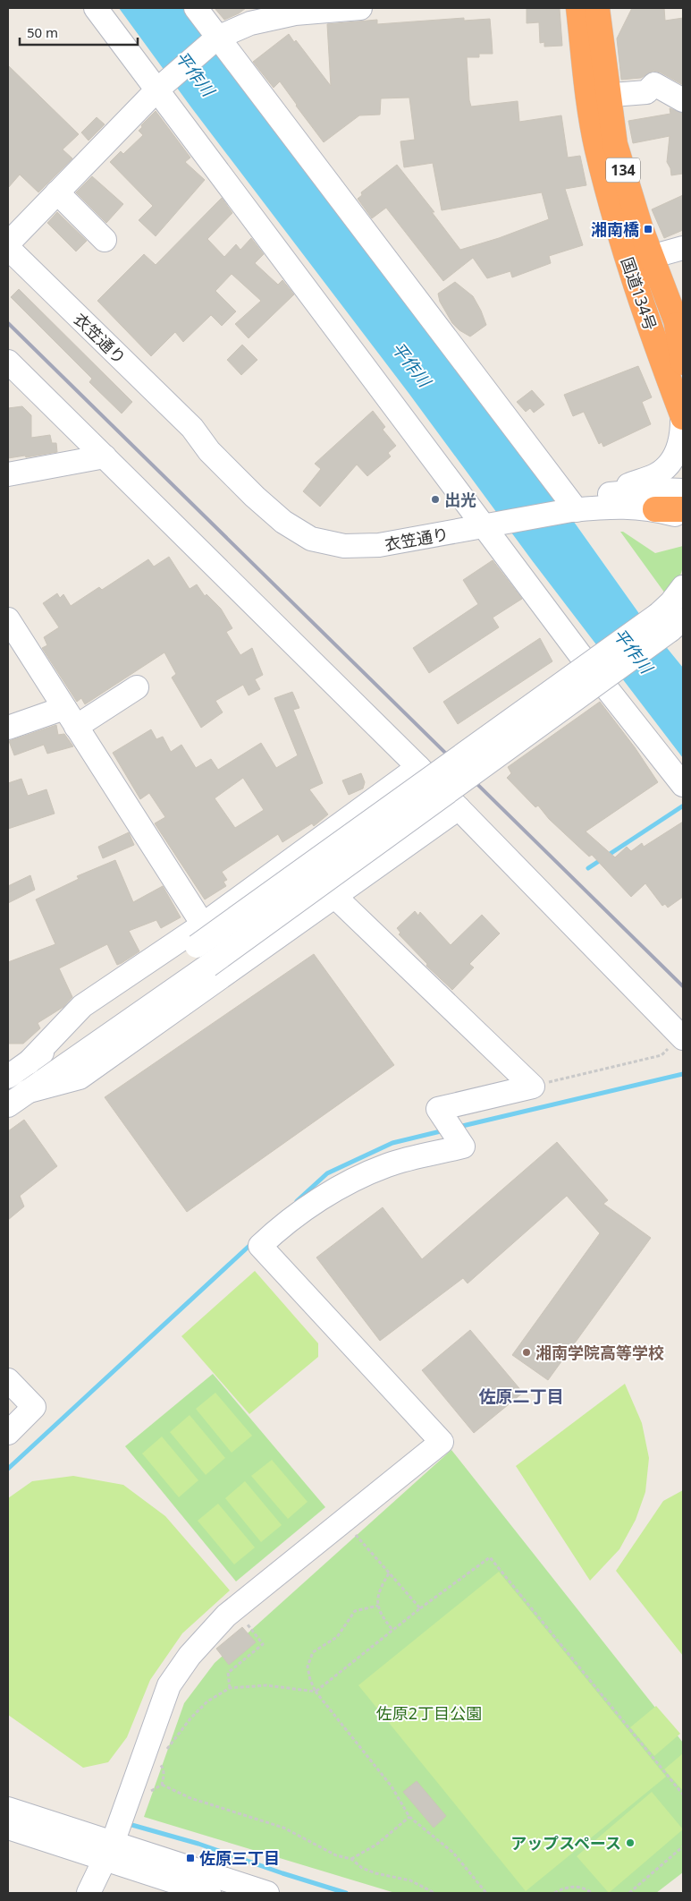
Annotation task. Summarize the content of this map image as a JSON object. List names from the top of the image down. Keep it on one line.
{"streets":{"highway":["134","国道134号"],"street":["衣笠通り"]},"crossings":[["国道134号","衣笠通り"]],"districts":["佐原二丁目"],"water":["平作川"],"parks":["佐原2丁目公園"],"places":{"transit":["湘南橋","佐原三丁目"],"other":["出光","湘南学院高等学校","アップスペース"]},"scale_bar":"50 m"}
